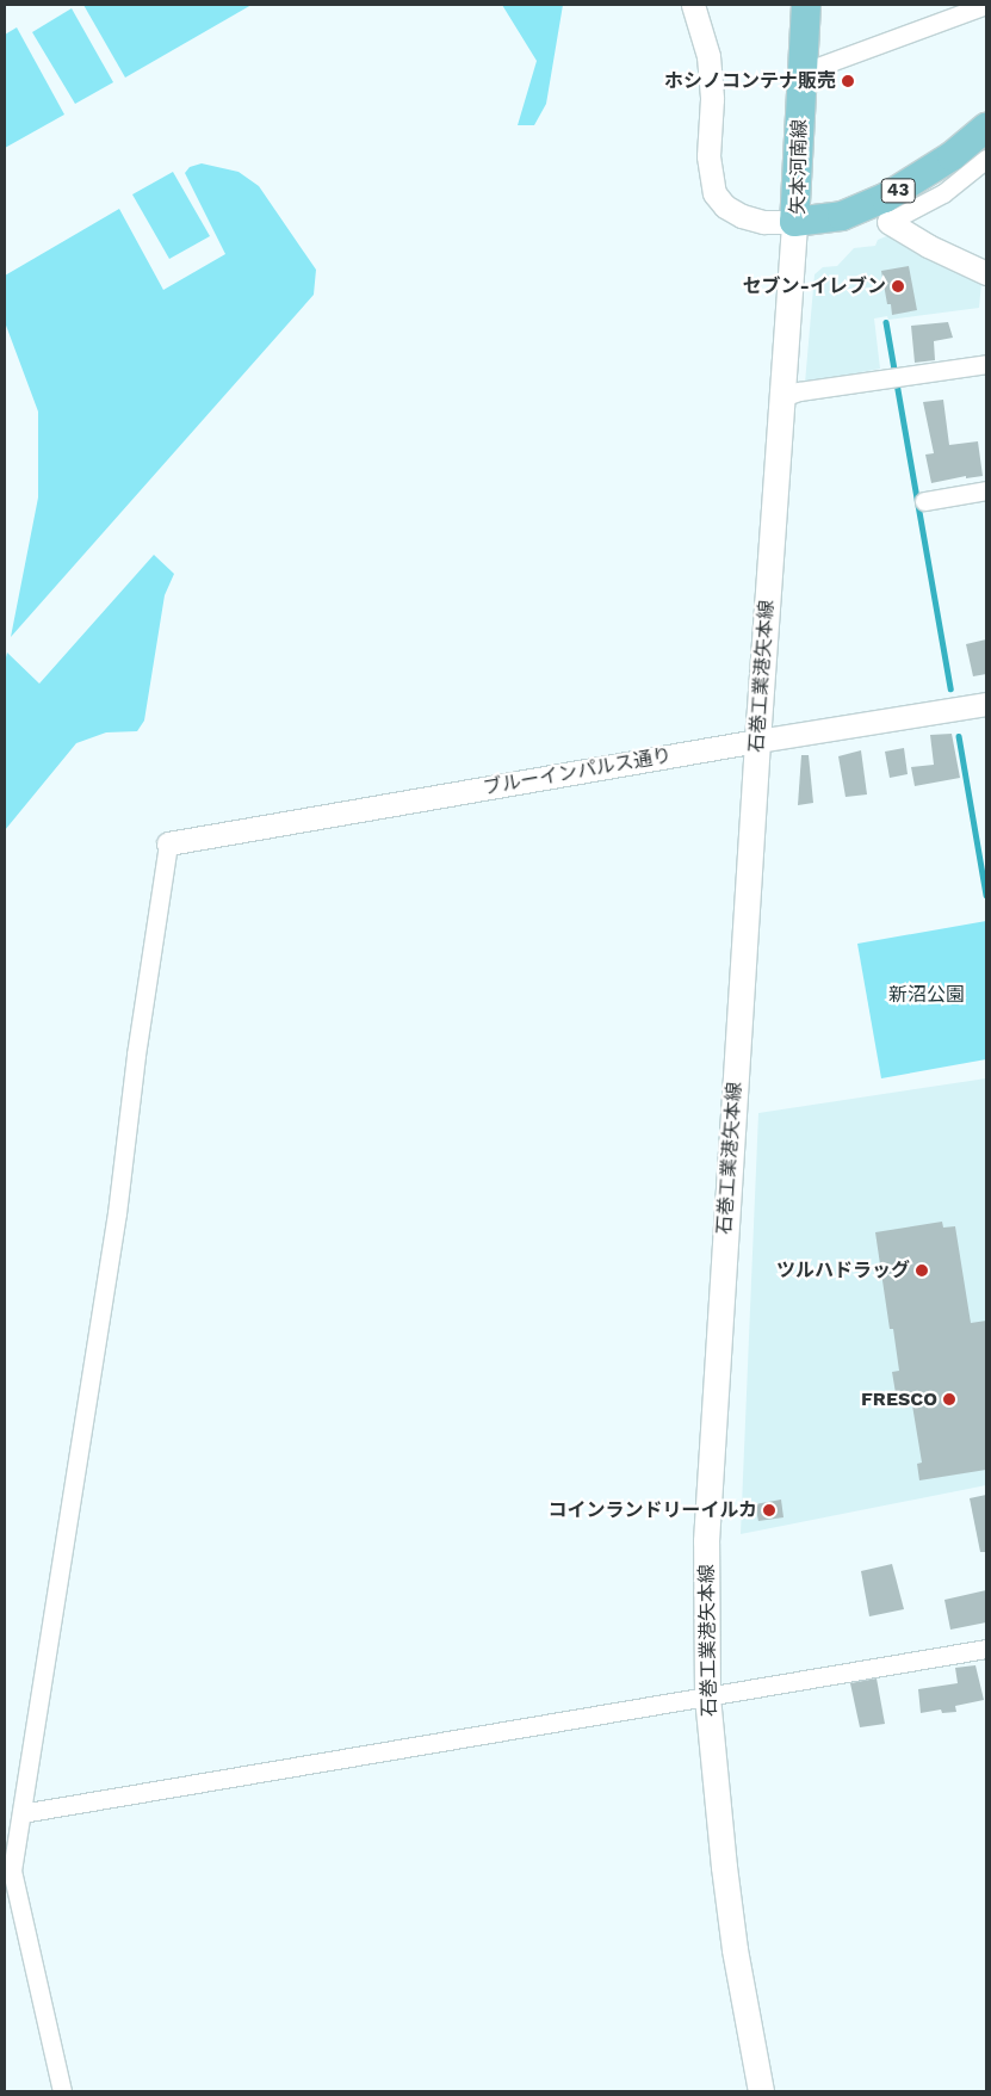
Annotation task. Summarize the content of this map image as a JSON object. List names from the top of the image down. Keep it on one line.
{"streets":{"main road":["矢本河南線","43","石巻工業港矢本線"],"street":["ブルーインパルス通り"]},"crossings":[["矢本河南線","石巻工業港矢本線"],["石巻工業港矢本線","ブルーインパルス通り"]],"parks":["新沼公園"],"places":["ホシノコンテナ販売","セブン-イレブン","ツルハドラッグ","FRESCO","コインランドリーイルカ"]}
